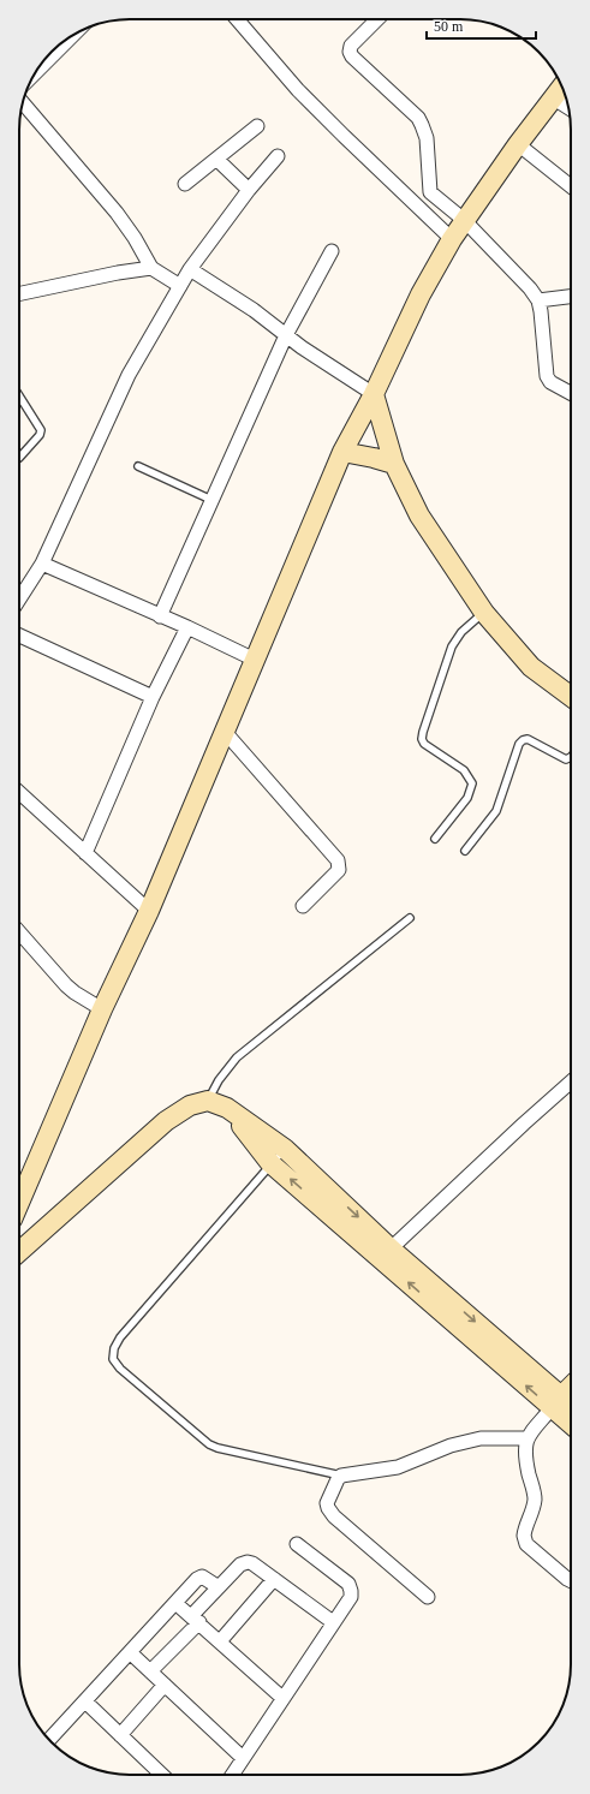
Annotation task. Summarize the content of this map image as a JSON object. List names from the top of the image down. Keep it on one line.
{"scale_bar":"50 m"}
